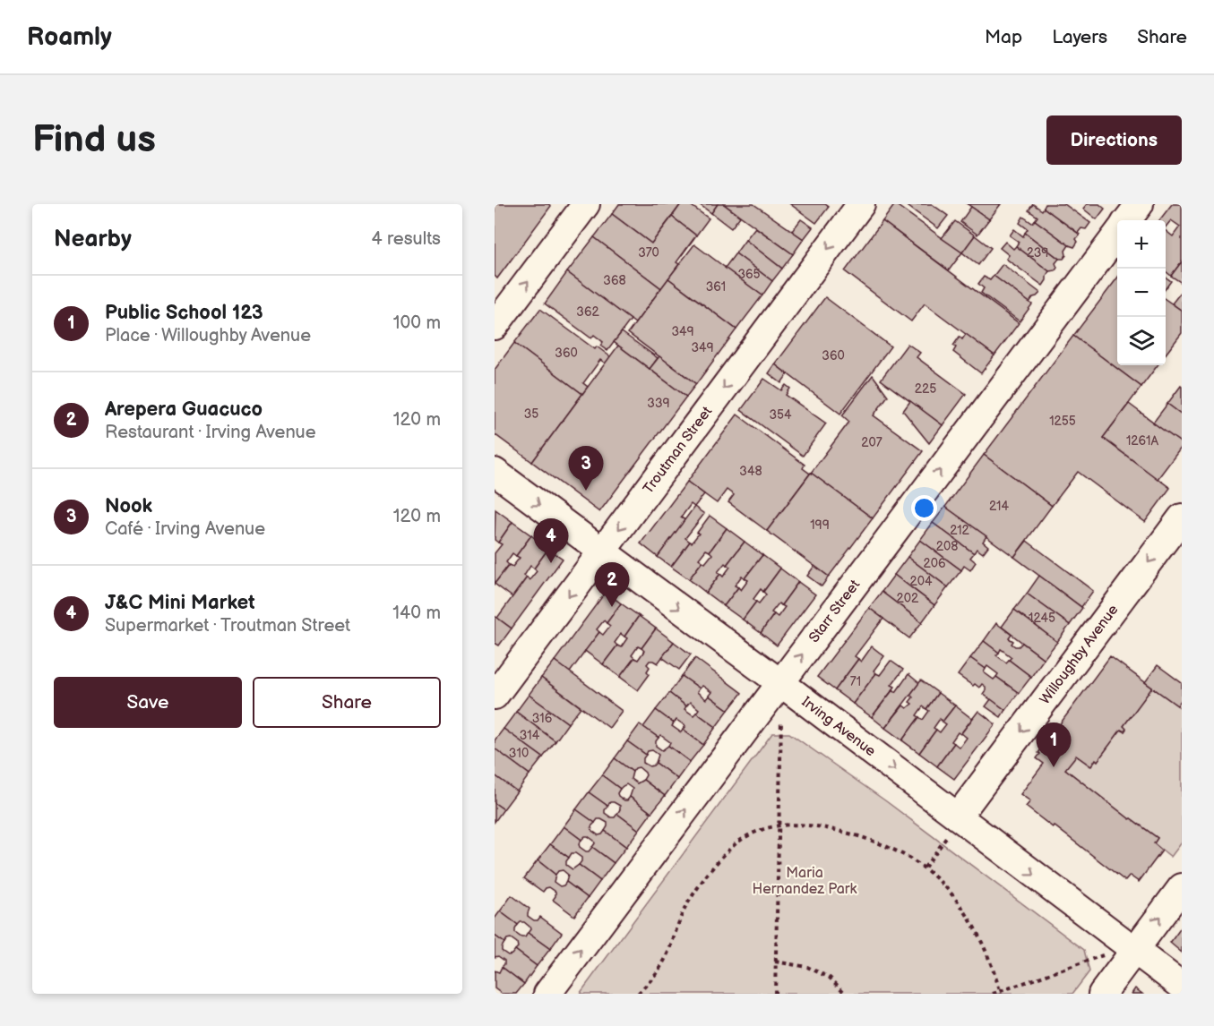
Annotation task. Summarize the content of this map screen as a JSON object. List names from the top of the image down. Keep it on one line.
{"streets":{"street":["Troutman Street","Starr Street","Willoughby Avenue","Irving Avenue"]},"crossings":[["Troutman Street","Irving Avenue"],["Starr Street","Irving Avenue"],["Willoughby Avenue","Irving Avenue"]],"one_way":["Troutman Street","Starr Street","Willoughby Avenue","Irving Avenue"],"parks":["Maria Hernandez Park"],"house_numbers":["370","239","365","368","361","362","349","349","360","360","225","339","35","354","1255","1261A","207","348","214","199","212","208","206","204","202","1245","71","316","314","310"],"page":{"header":"Roamly","nav":["Map","Layers","Share"],"buttons":["Directions",["Save","Share"]],"title":"Find us","heading":["Nearby","4 results"],"map_buttons":["+","−"],"list":[{"mark":"1","name":"Public School 123","note":"Place · Willoughby Avenue","value":"100 m"},{"mark":"2","name":"Arepera Guacuco","note":"Restaurant · Irving Avenue","value":"120 m"},{"mark":"3","name":"Nook","note":"Café · Irving Avenue","value":"120 m"},{"mark":"4","name":"J&C Mini Market","note":"Supermarket · Troutman Street","value":"140 m"}],"pins":["3","4","2","1"]}}
